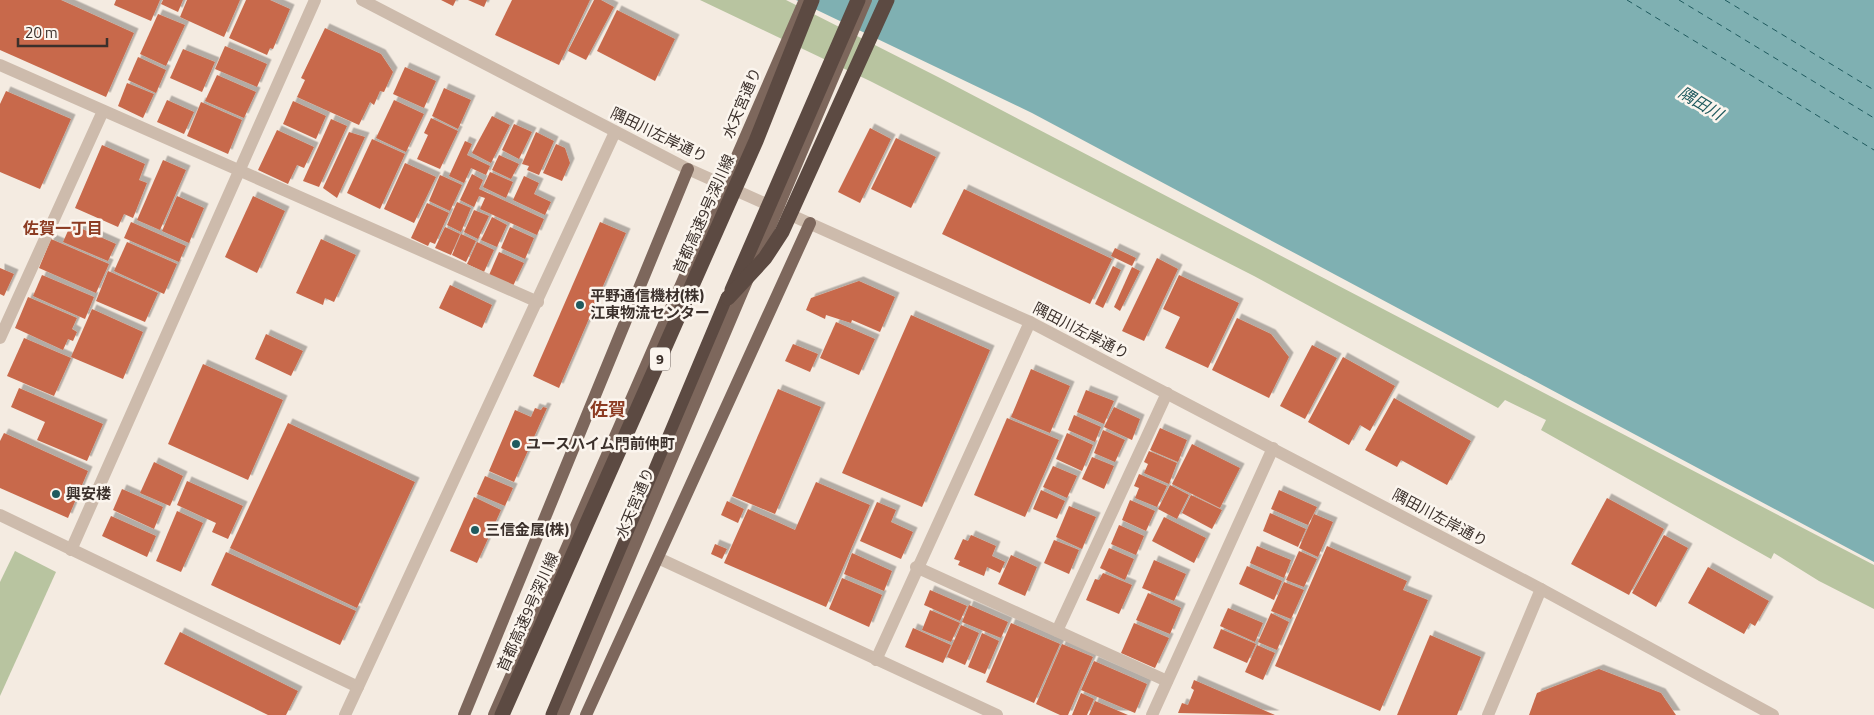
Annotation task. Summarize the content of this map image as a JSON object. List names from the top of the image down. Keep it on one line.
{"streets":{"highway":["首都高速9号深川線","9"],"main road":["水天宮通り"],"street":["隅田川左岸通り"]},"districts":["佐賀一丁目","佐賀"],"water":["隅田川"],"places":["平野通信機材(株) 江東物流センター","ユースハイム門前仲町","興安楼","三信金属(株)"],"scale_bar":"20 m"}
